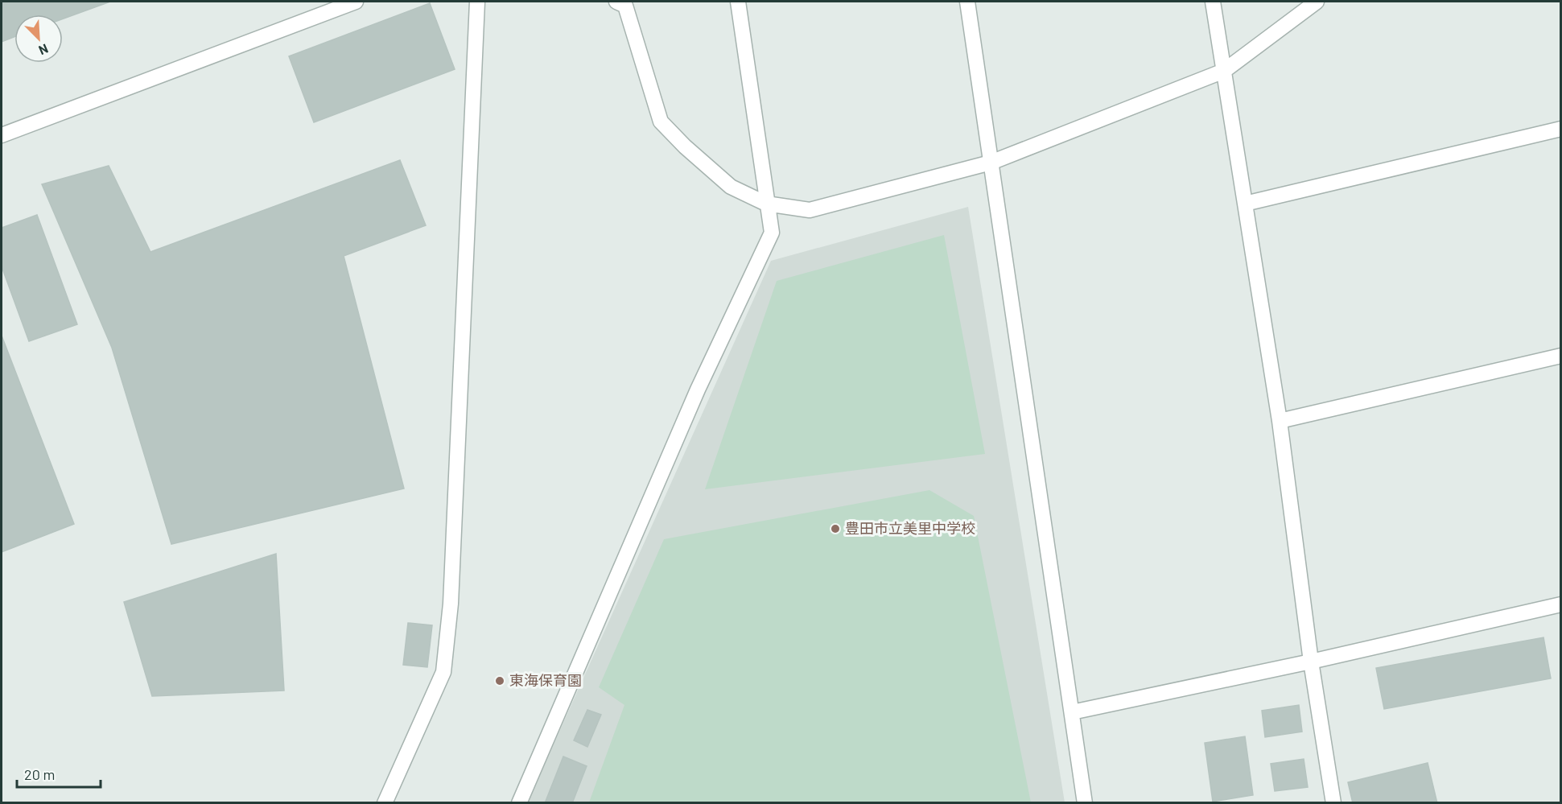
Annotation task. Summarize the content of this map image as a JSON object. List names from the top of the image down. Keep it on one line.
{"places":["豊田市立美里中学校","東海保育園"],"scale_bar":"20 m","north":"bottom right"}
